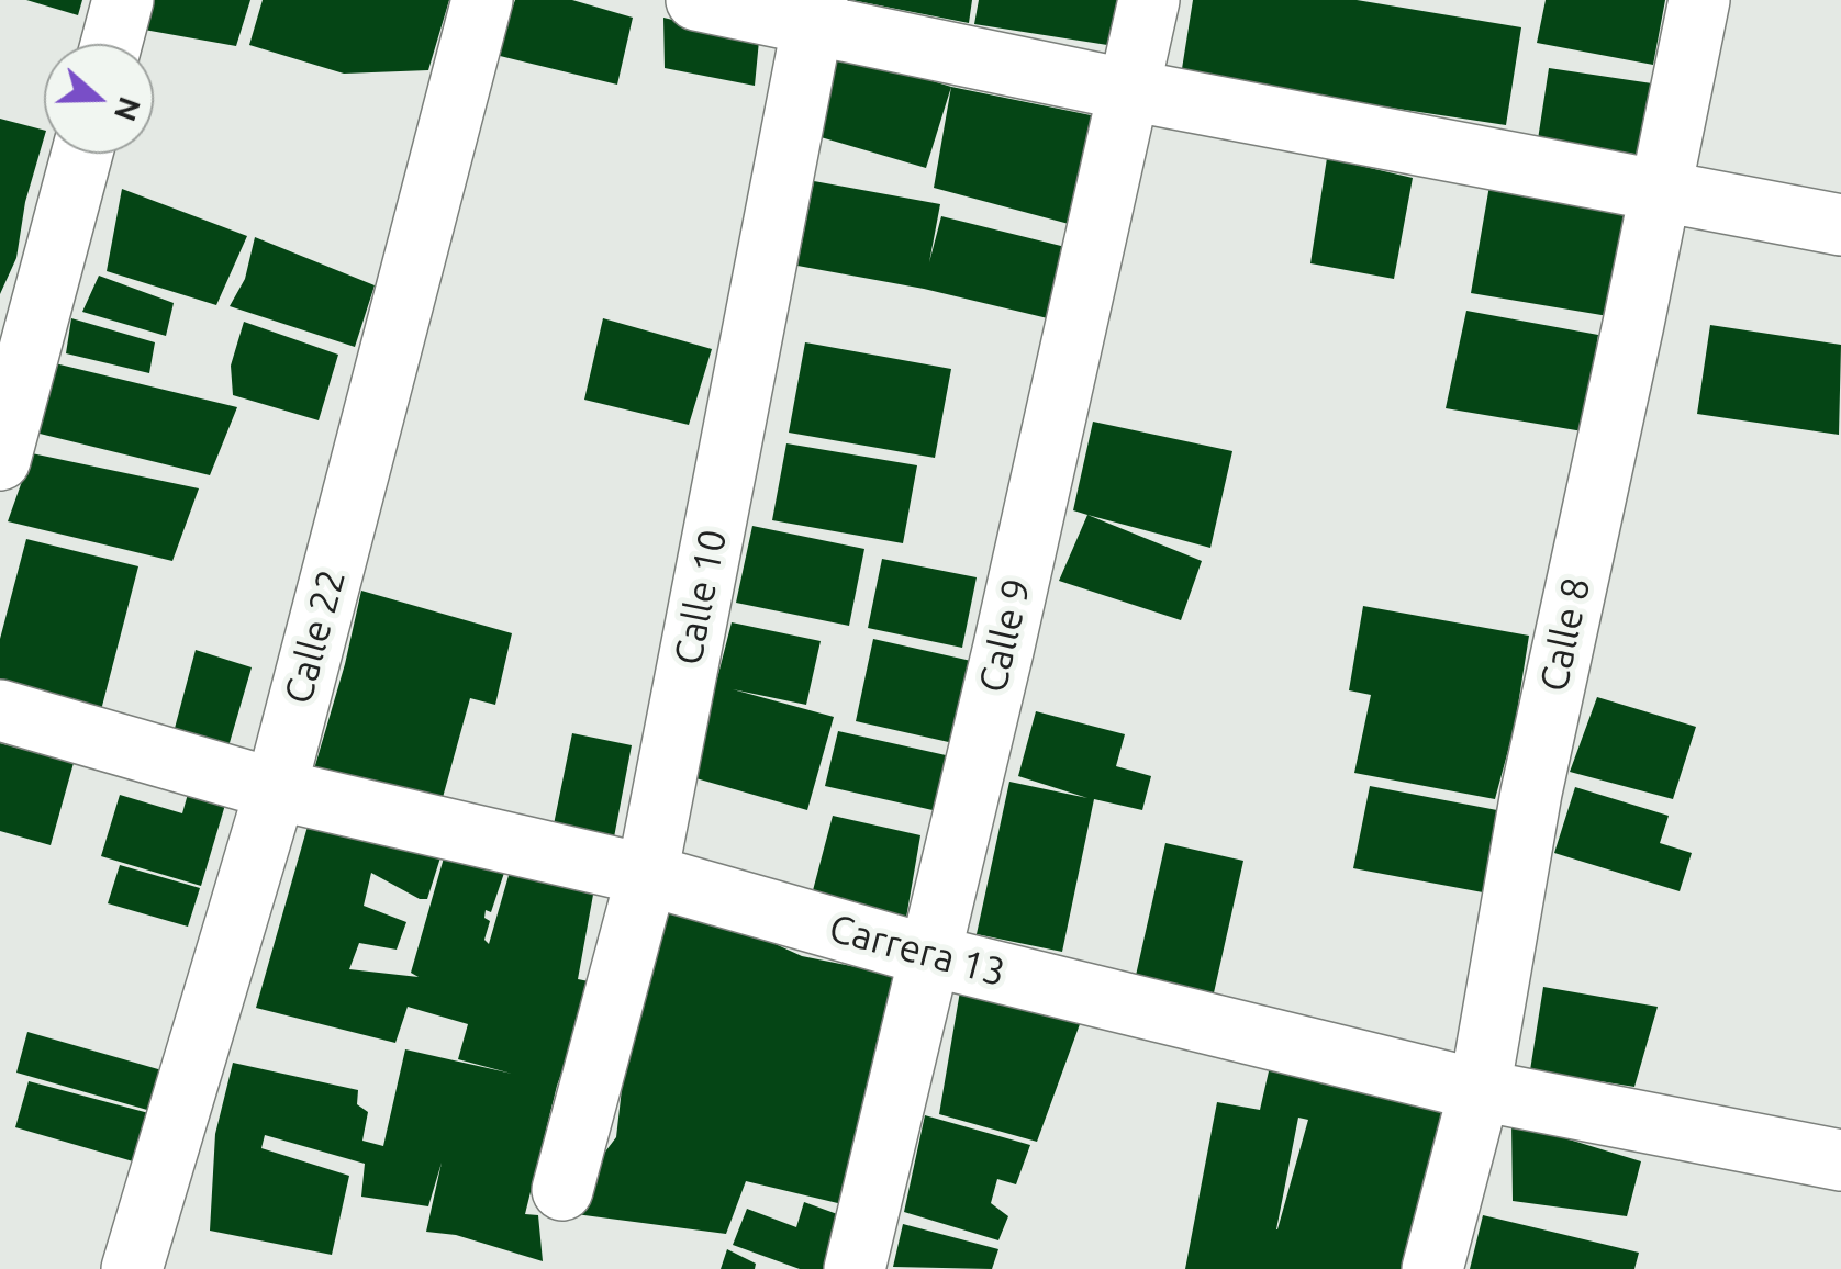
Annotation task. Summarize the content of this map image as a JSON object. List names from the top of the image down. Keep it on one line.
{"streets":{"street":["Calle 10","Calle 8","Calle 9","Calle 22","Carrera 13"]},"crossings":[["Calle 10","Carrera 13"],["Calle 8","Carrera 13"],["Calle 9","Carrera 13"],["Calle 22","Carrera 13"]],"north":"right"}
